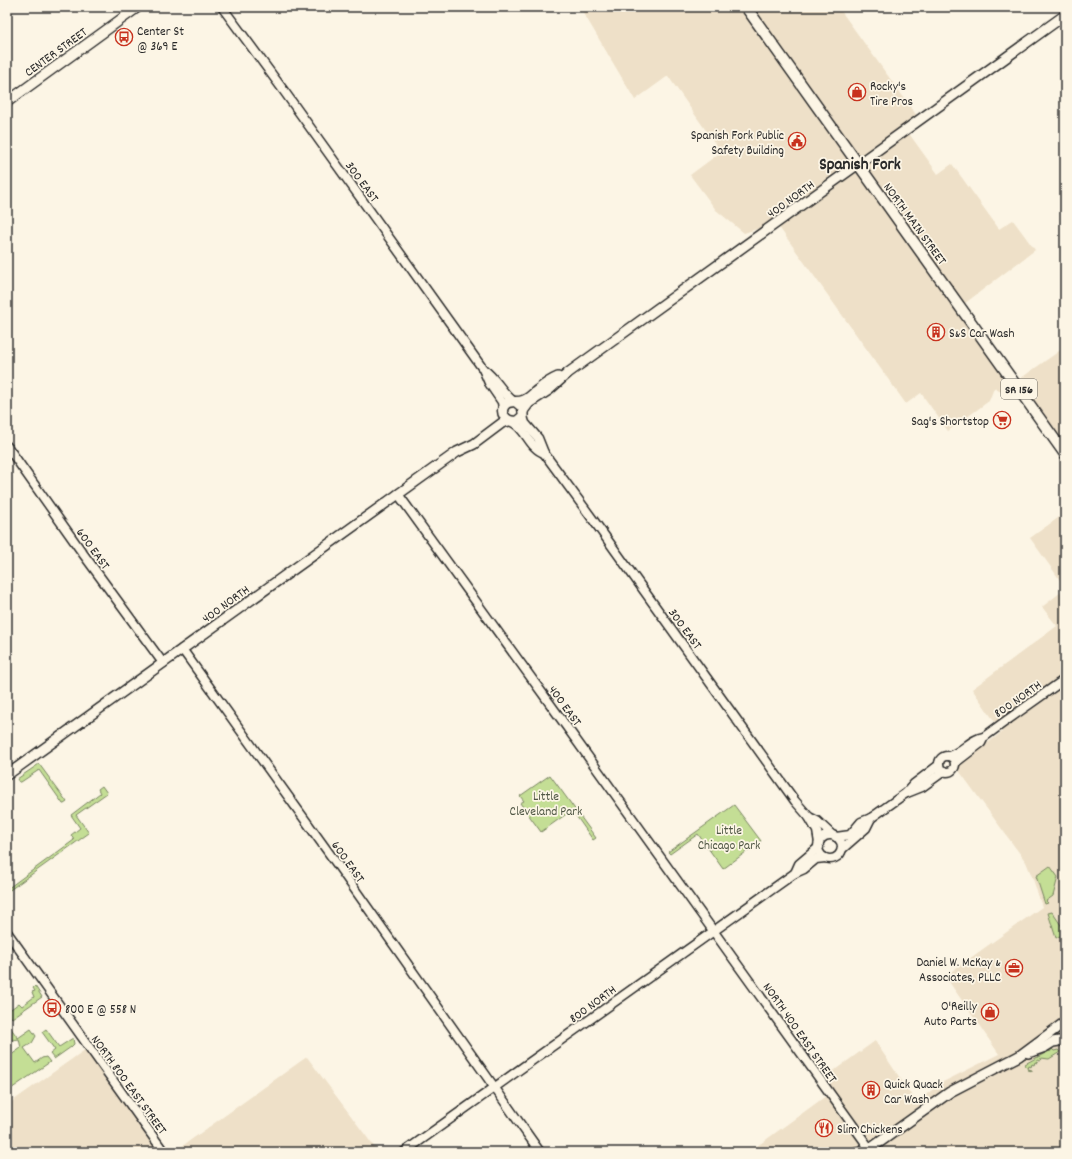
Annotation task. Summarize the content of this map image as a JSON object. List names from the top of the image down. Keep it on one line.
{"streets":{"main road":["CENTER STREET","400 NORTH","NORTH MAIN STREET","SR 156"],"street":["300 EAST","600 EAST","800 NORTH","400 EAST","NORTH 400 EAST STREET","NORTH 800 EAST STREET"]},"crossings":[["300 EAST","400 NORTH"],["300 EAST","800 NORTH"],["400 NORTH","NORTH MAIN STREET"],["400 NORTH","600 EAST"],["400 NORTH","400 EAST"],["600 EAST","800 NORTH"],["800 NORTH","400 EAST"],["800 NORTH","NORTH 400 EAST STREET"],["400 EAST","NORTH 400 EAST STREET"]],"districts":["Spanish Fork"],"parks":["Little Cleveland Park","Little Chicago Park"],"places":{"bus stop":["Center St @ 369 E","800 E @ 558 N"],"shop":["Rocky's Tire Pros","O'Reilly Auto Parts"],"public building":["Spanish Fork Public Safety Building"],"building":["S&S Car Wash","Quick Quack Car Wash"],"supermarket":["Sag's Shortstop"],"office":["Daniel W. McKay & Associates, PLLC"],"restaurant":["Slim Chickens"]}}
